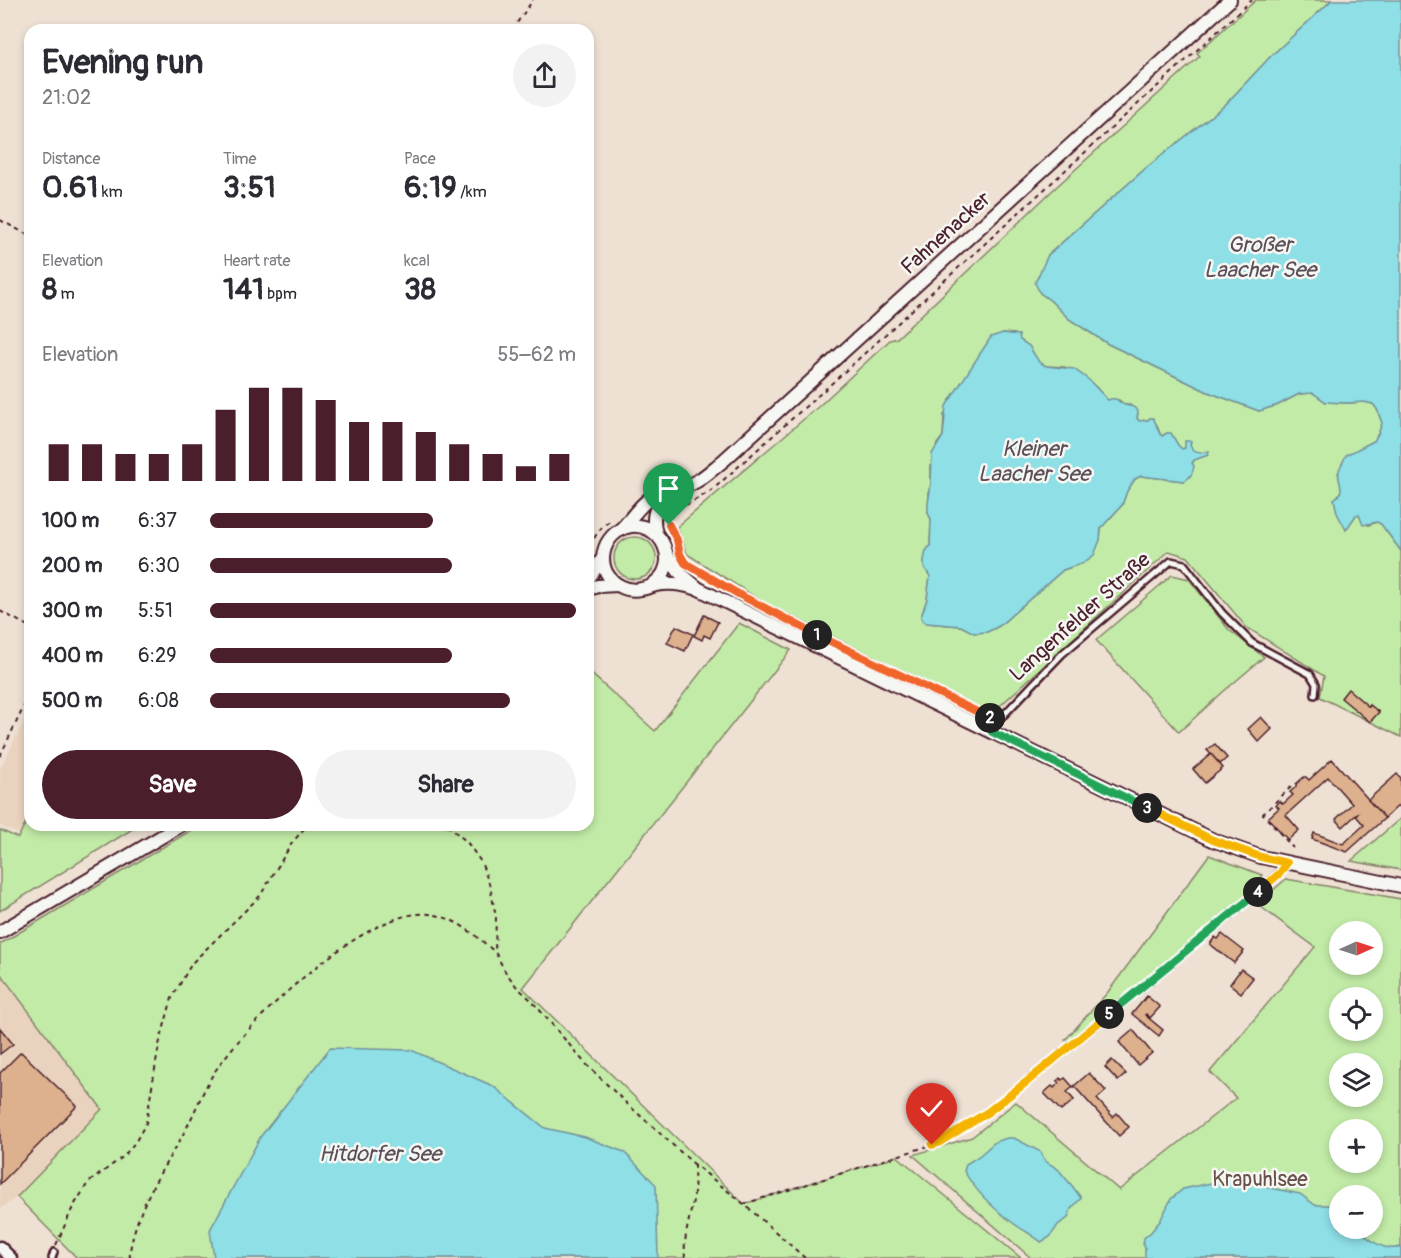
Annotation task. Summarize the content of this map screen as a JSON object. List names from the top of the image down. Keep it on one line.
{"streets":{"street":["Fahnenacker"],"lane":["Langenfelder Straße"]},"water":["Großer Laacher See","Kleiner Laacher See","Hitdorfer See"],"parks":["Krapuhlsee"],"north":"right","page":{"heading":["Evening run","21:02"],"stats":[["Distance","0.61 km"],["Time","3:51"],["Pace","6:19 /km"],["Elevation","8 m"],["Heart rate","141 bpm"],["kcal","38"]],"chart":["Elevation","55–62 m"],"list":[{"name":"100 m","note":"6:37"},{"name":"200 m","note":"6:30"},{"name":"300 m","note":"5:51"},{"name":"400 m","note":"6:29"},{"name":"500 m","note":"6:08"}],"pins":["1","2","3","4","5"],"buttons":["Save","Share"],"map_buttons":["+","−"]}}
